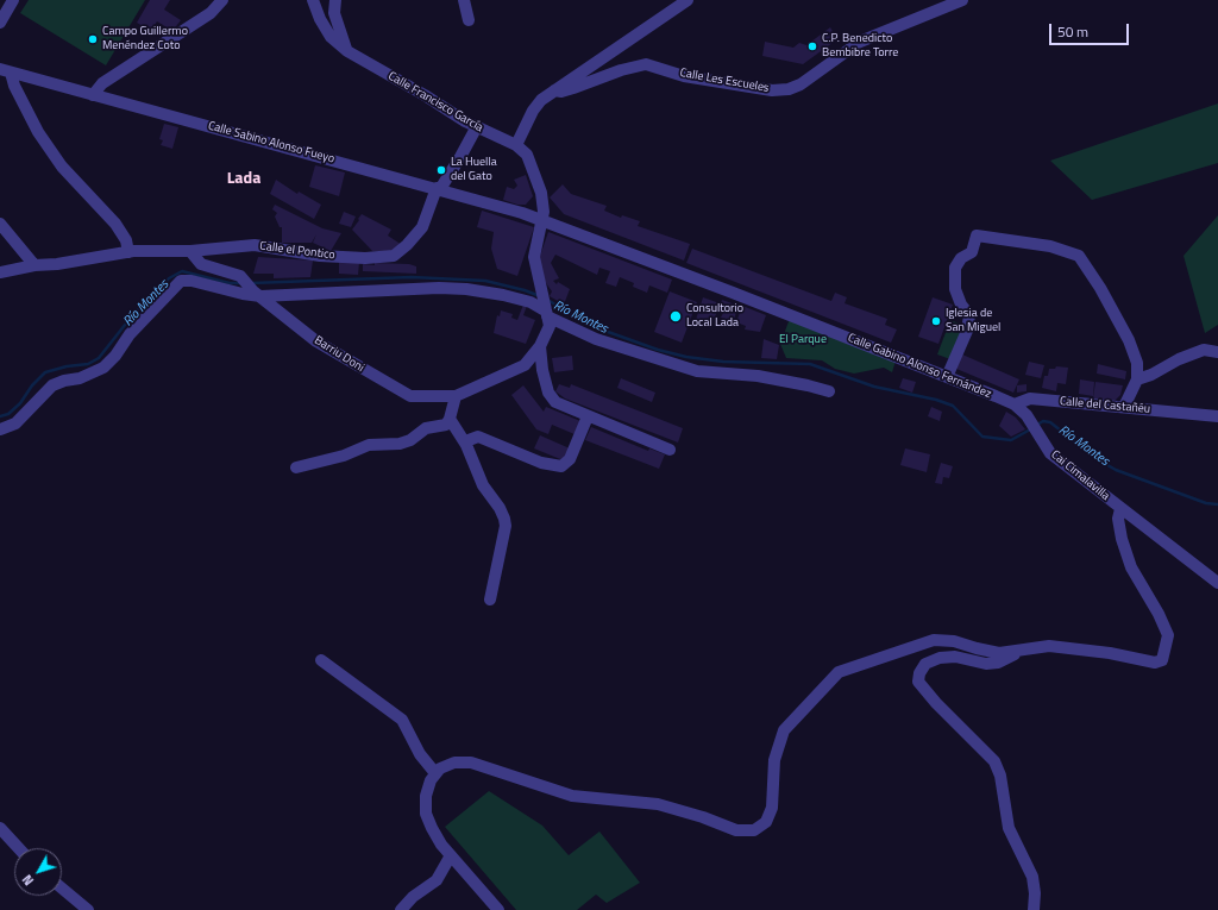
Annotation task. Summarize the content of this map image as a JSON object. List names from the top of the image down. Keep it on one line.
{"streets":{"street":["Calle Les Escueles","Calle Francisco García","Calle Sabino Alonso Fueyo","Calle el Pontico","Barriu Doni","Calle Gabino Alonso Fernández","Calle del Castañéu","Cai Cimalavilla"]},"crossings":[["Calle Francisco García","Calle Sabino Alonso Fueyo"],["Calle Francisco García","Calle el Pontico"],["Calle Francisco García","Barriu Doni"],["Calle Francisco García","Calle Gabino Alonso Fernández"],["Calle Sabino Alonso Fueyo","Calle el Pontico"],["Calle Sabino Alonso Fueyo","Barriu Doni"],["Calle Sabino Alonso Fueyo","Calle Gabino Alonso Fernández"],["Calle el Pontico","Barriu Doni"],["Barriu Doni","Calle Gabino Alonso Fernández"],["Calle Gabino Alonso Fernández","Calle del Castañéu"],["Calle Gabino Alonso Fernández","Cai Cimalavilla"]],"districts":["Lada"],"water":["Río Montes"],"parks":["El Parque"],"places":["Campo Guillermo Menéndez Coto","C.P. Benedicto Bembibre Torre","La Huella del Gato","Consultorio Local Lada","Iglesia de San Miguel"],"scale_bar":"50 m","north":"bottom left"}
